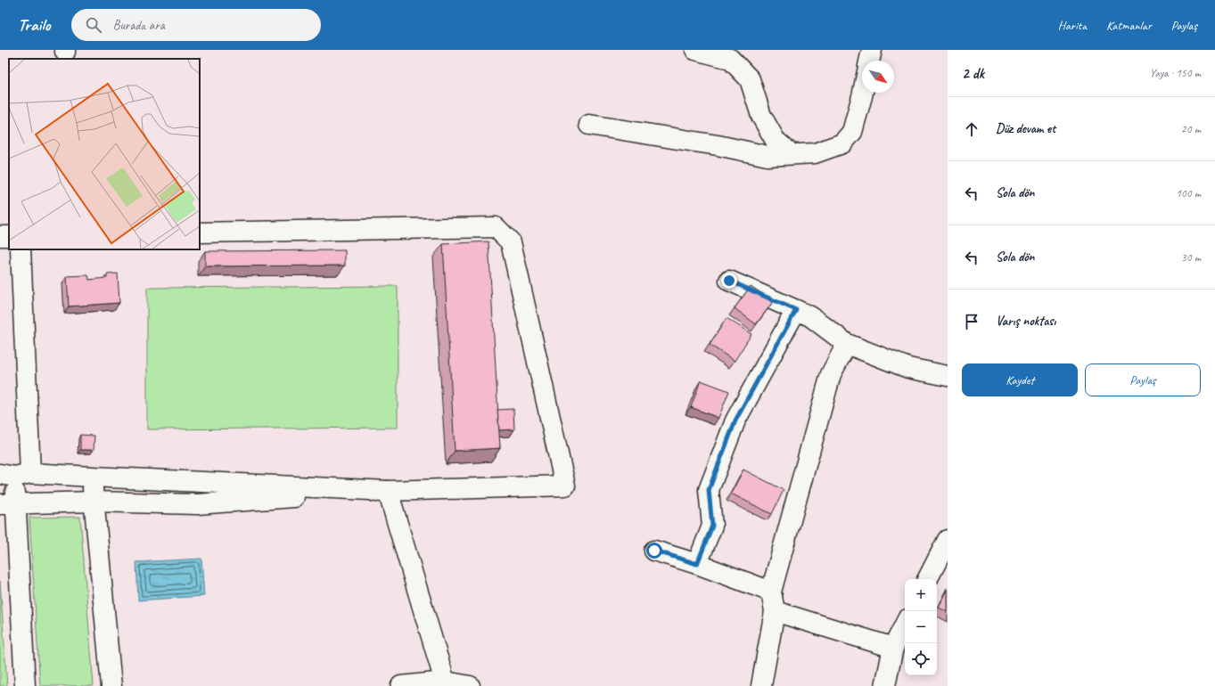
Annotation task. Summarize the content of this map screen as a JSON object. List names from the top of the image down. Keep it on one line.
{"north":"bottom right","page":{"header":"Trailo","search":"Burada ara","nav":["Harita","Katmanlar","Paylaş"],"heading":["2 dk","Yaya · 150 m"],"list":[["Düz devam et","20 m"],["Sola dön","100 m"],["Sola dön","30 m"],"Varış noktası"],"buttons":["Kaydet","Paylaş"],"map_buttons":["+","−"]}}
